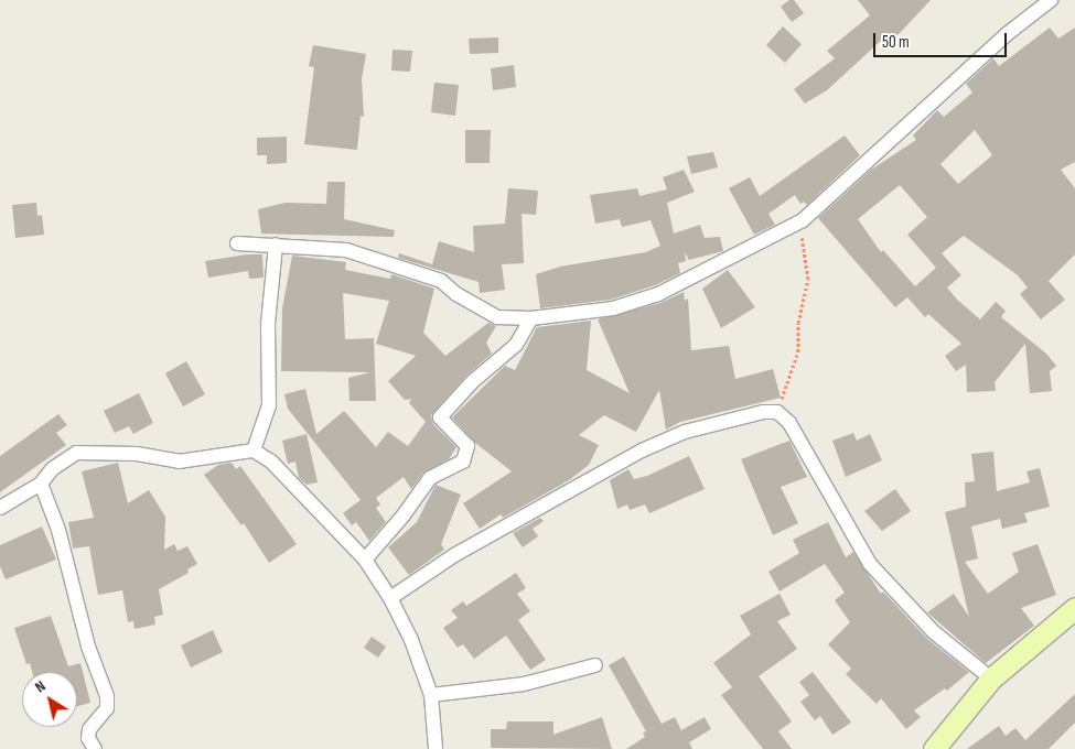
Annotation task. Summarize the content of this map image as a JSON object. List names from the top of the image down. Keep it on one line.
{"scale_bar":"50 m","north":"top left"}
